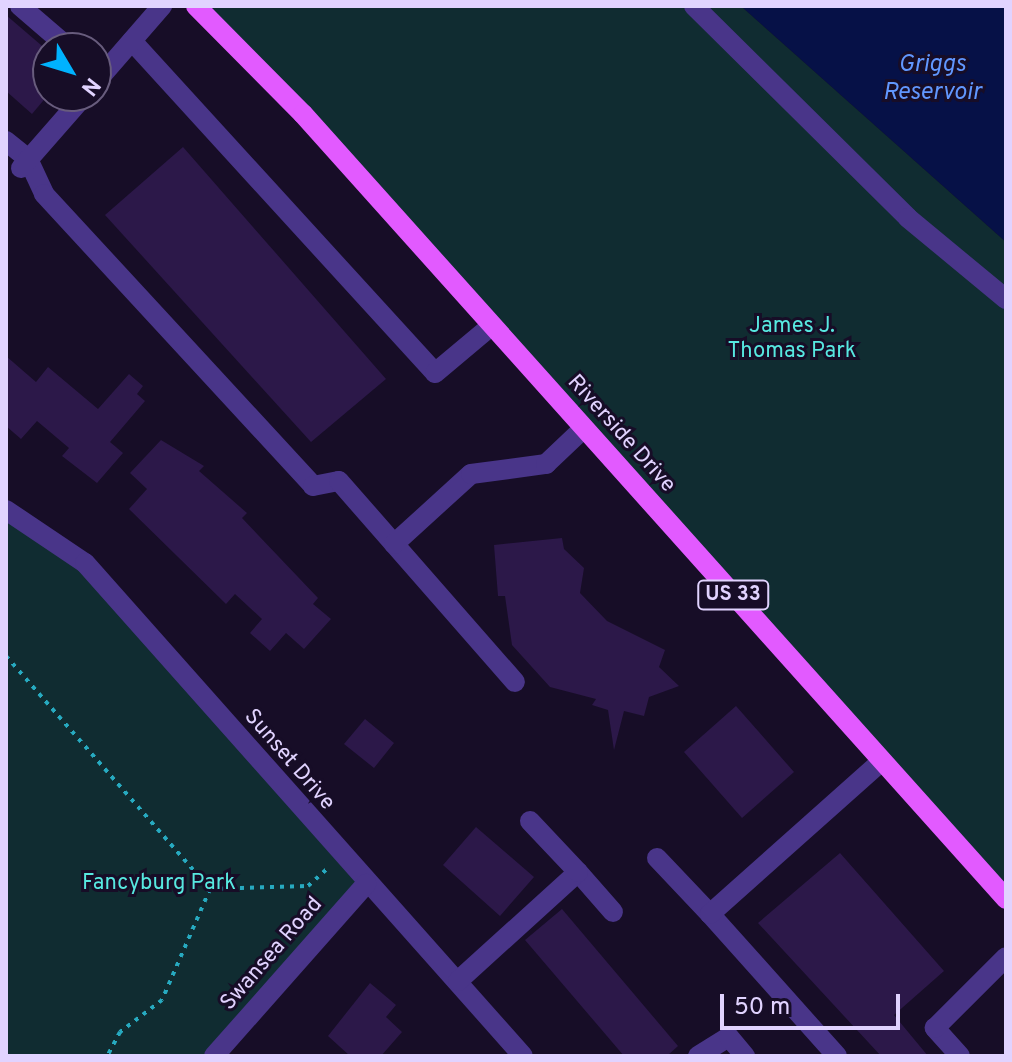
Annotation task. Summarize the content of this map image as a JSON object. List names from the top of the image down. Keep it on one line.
{"streets":{"main road":["Riverside Drive","US 33"],"street":["Sunset Drive","Swansea Road"]},"crossings":[["Sunset Drive","Swansea Road"]],"water":["Griggs Reservoir"],"parks":["James J. Thomas Park","Fancyburg Park"],"scale_bar":"50 m","north":"bottom right"}
